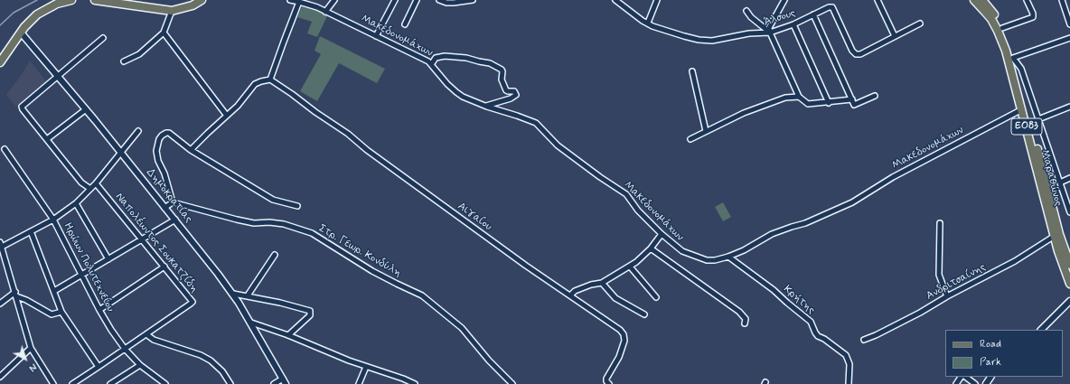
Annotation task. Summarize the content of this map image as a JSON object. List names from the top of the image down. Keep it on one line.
{"streets":{"main road":["ΕΟ83","Μαραθώνος"],"street":["Άλσους","Μακεδονομάχων","Δημοκρατίας","Αιγαίου","Ναπολέωντος Σουκατζίδη","Στρ. Γεωρ. Κονδύλη","Ηρώων Πολυτεχνείου","Ανδριτσαίνης","Κρήτης"]},"crossings":[["Μακεδονομάχων","Μαραθώνος"],["Μακεδονομάχων","Κρήτης"],["Μαραθώνος","Ανδριτσαίνης"],["Ναπολέωντος Σουκατζίδη","Ηρώων Πολυτεχνείου"]],"legend":["Road","Park"],"north":"bottom right"}
